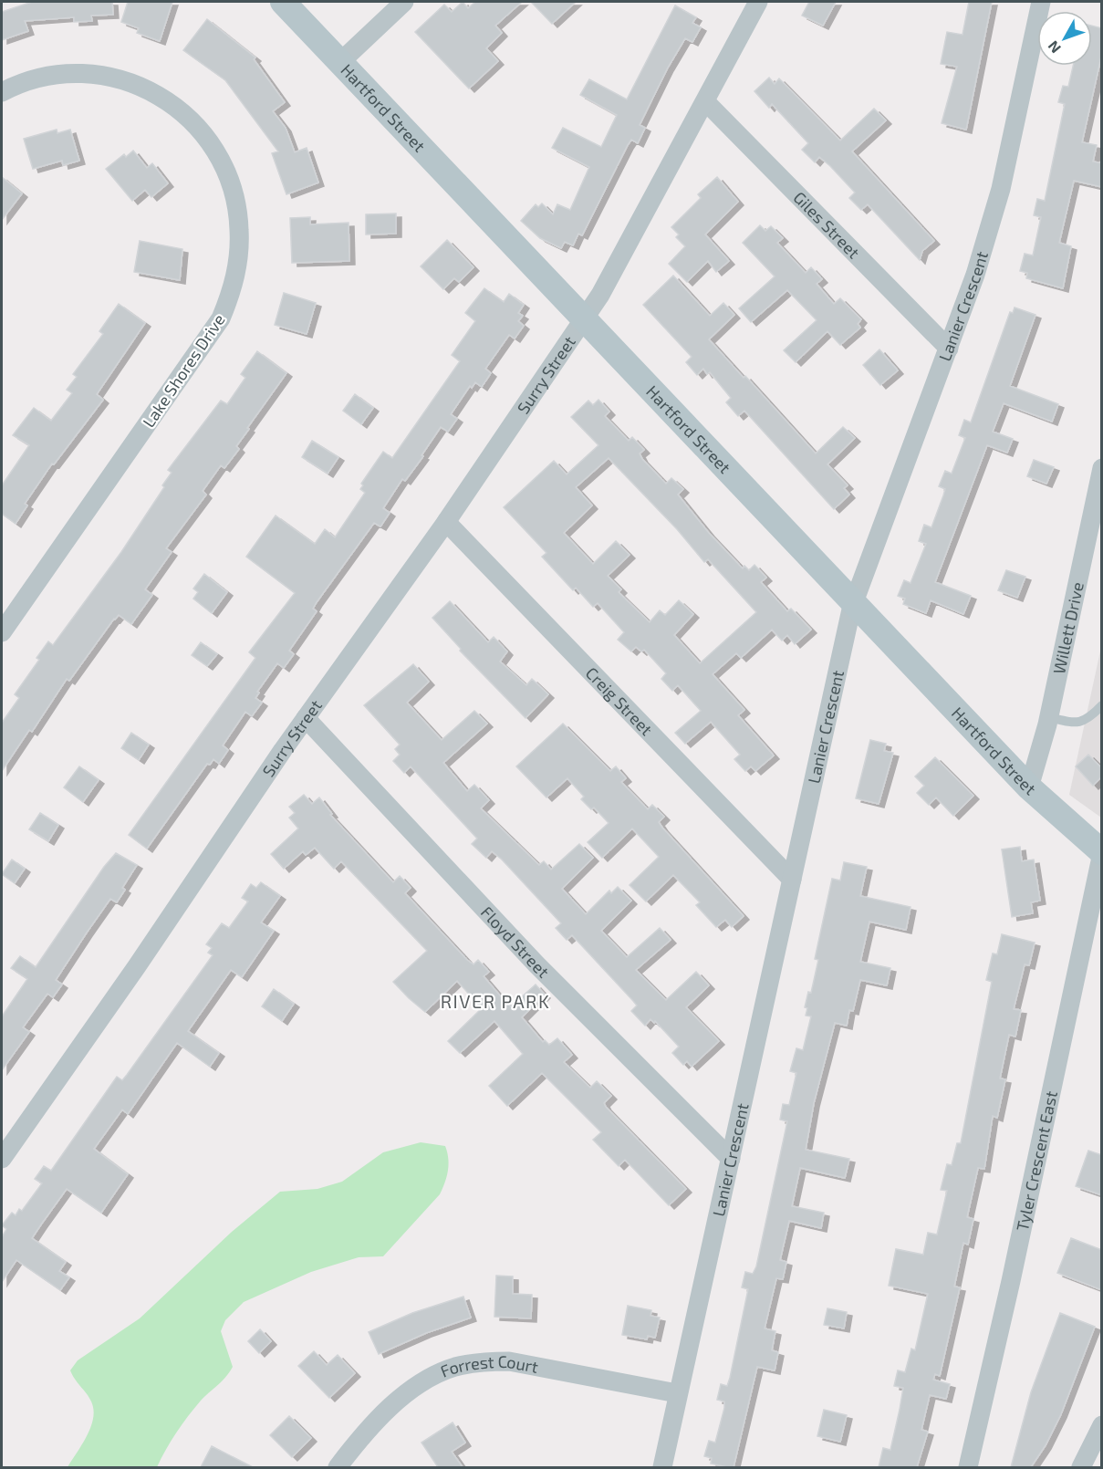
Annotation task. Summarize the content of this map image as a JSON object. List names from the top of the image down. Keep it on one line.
{"streets":{"street":["Hartford Street","Giles Street","Lanier Crescent","Lake Shores Drive","Surry Street","Willett Drive","Creig Street","Floyd Street","Tyler Crescent East","Forrest Court"]},"crossings":[["Hartford Street","Lanier Crescent"],["Hartford Street","Surry Street"],["Hartford Street","Willett Drive"],["Hartford Street","Tyler Crescent East"],["Giles Street","Lanier Crescent"],["Lanier Crescent","Creig Street"],["Lanier Crescent","Floyd Street"],["Lanier Crescent","Forrest Court"],["Surry Street","Creig Street"],["Surry Street","Floyd Street"]],"districts":["RIVER PARK"],"north":"bottom left"}
